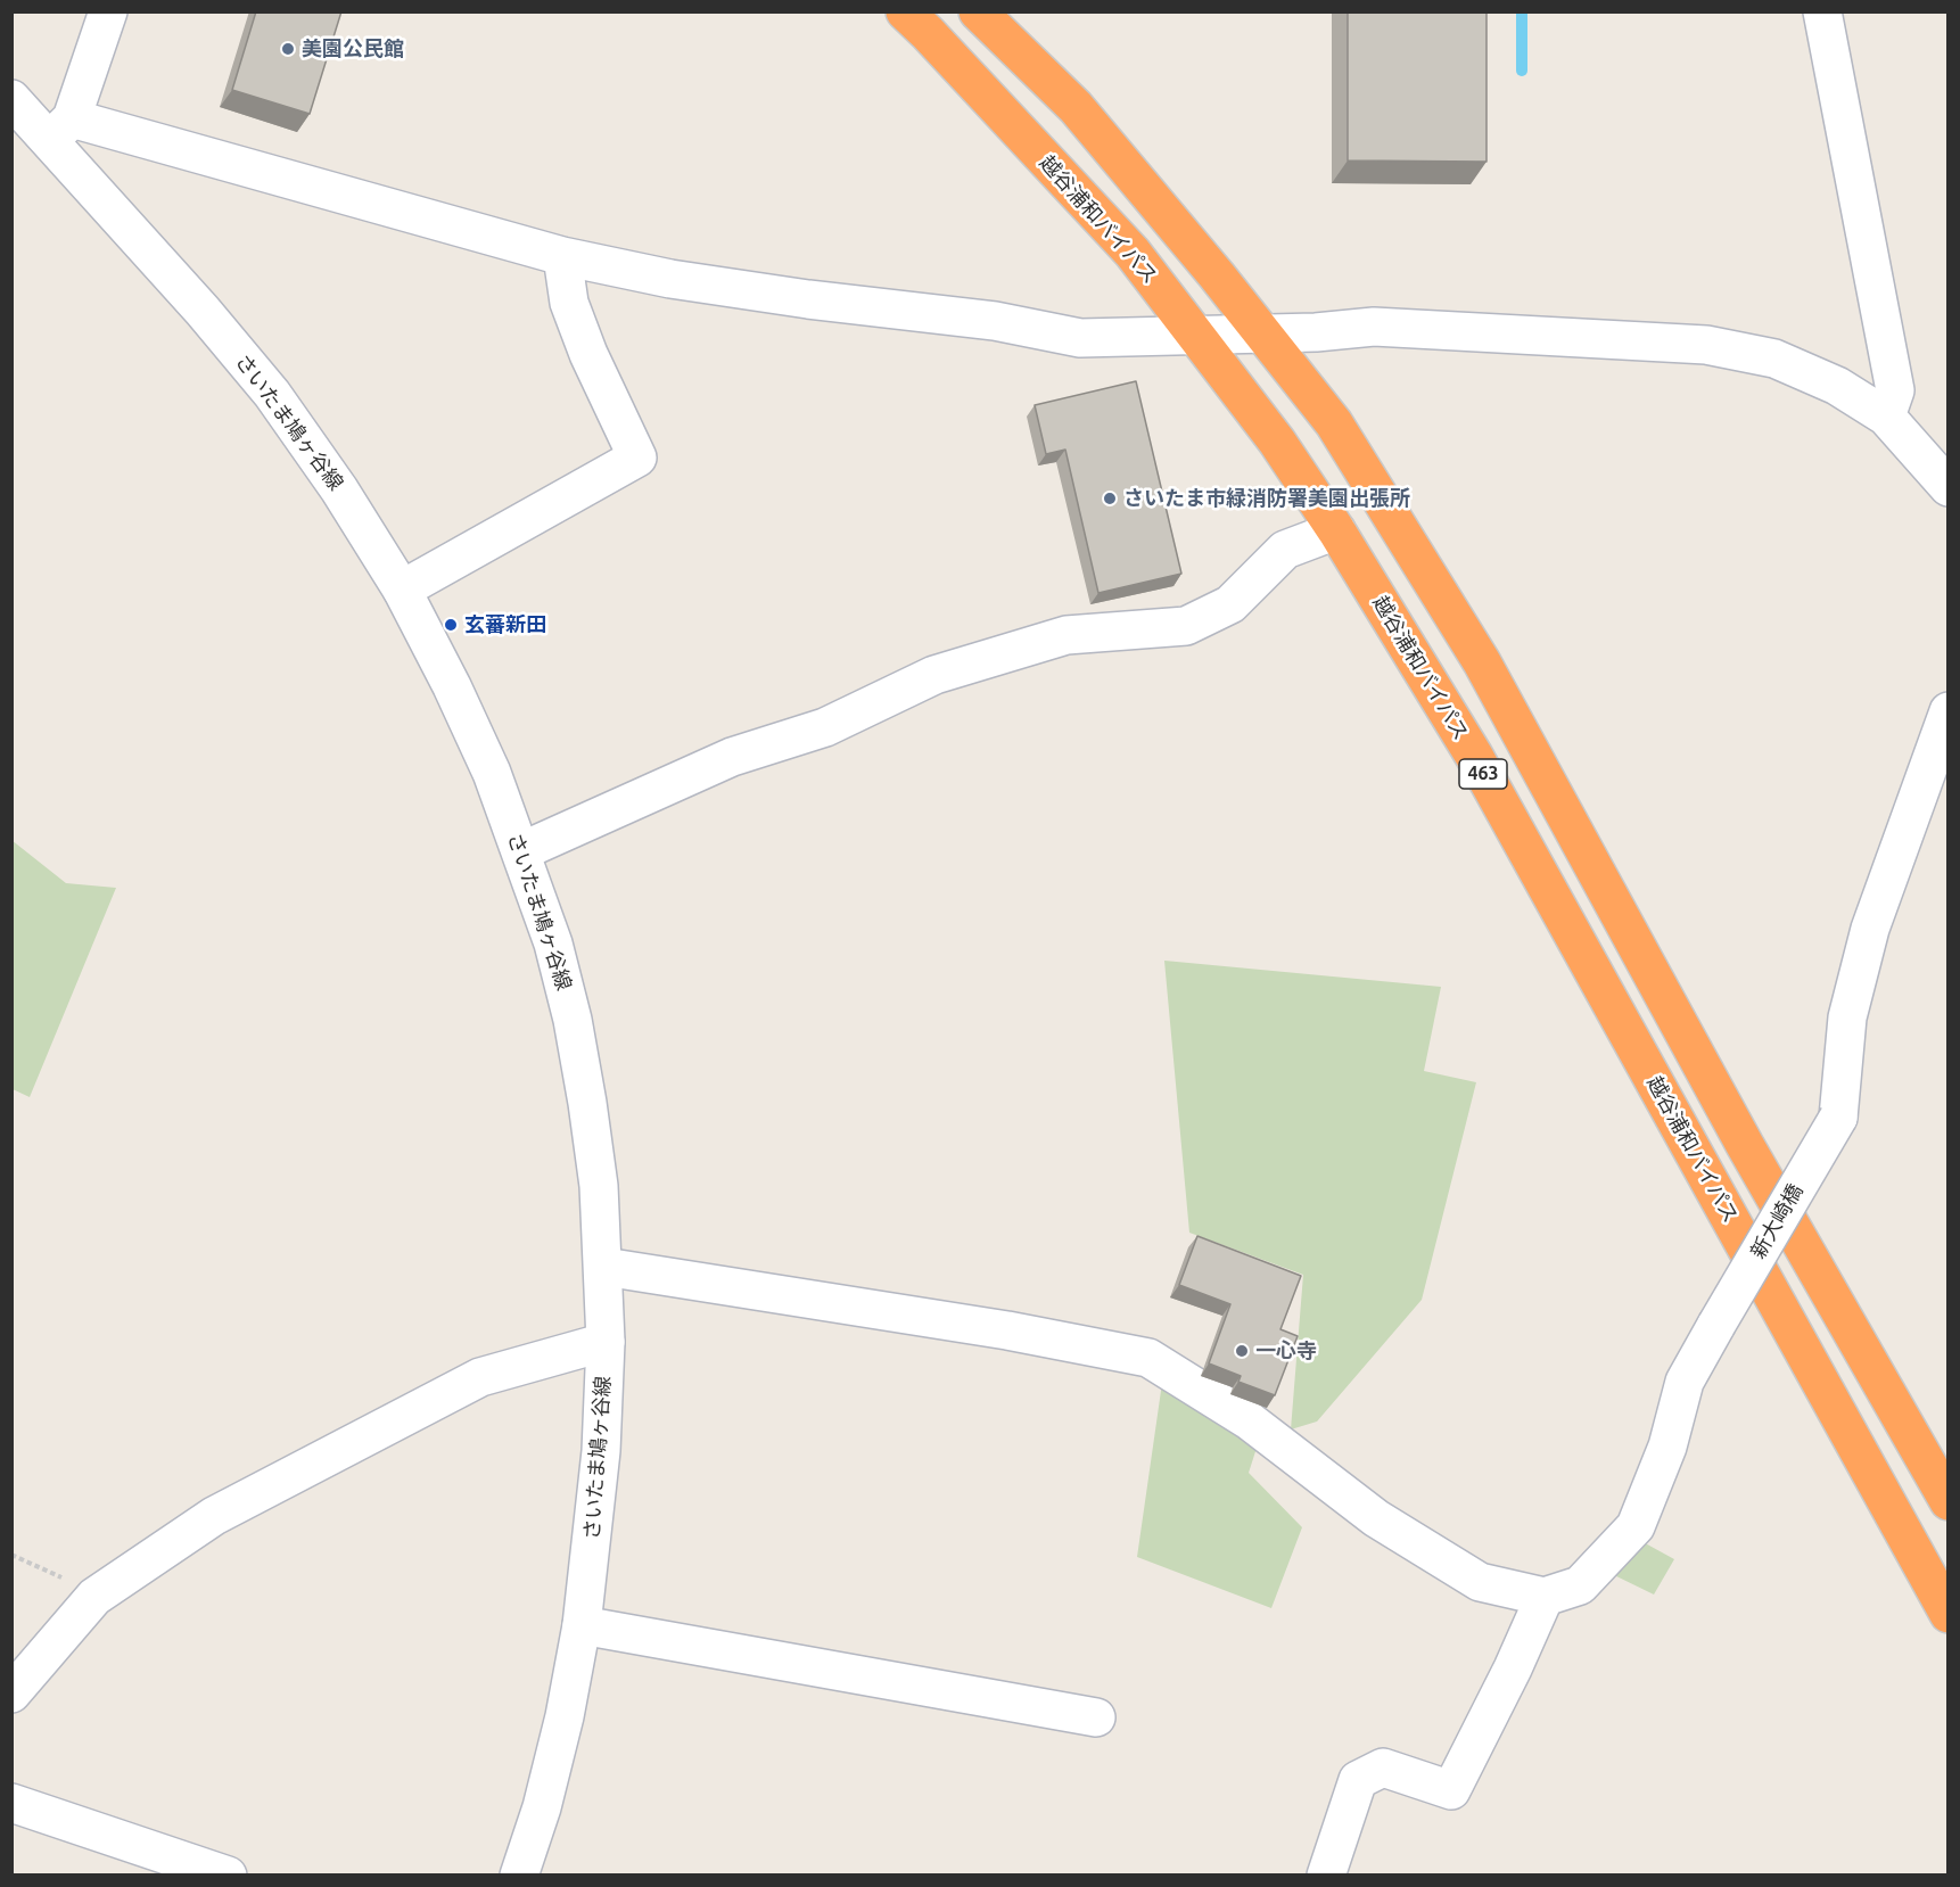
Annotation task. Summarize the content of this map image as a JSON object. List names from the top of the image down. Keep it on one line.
{"streets":{"highway":["越谷浦和バイパス","463"],"street":["さいたま鳩ヶ谷線","新大崎橋"]},"places":["美園公民館","さいたま市緑消防署美園出張所","玄蕃新田","一心寺"]}
